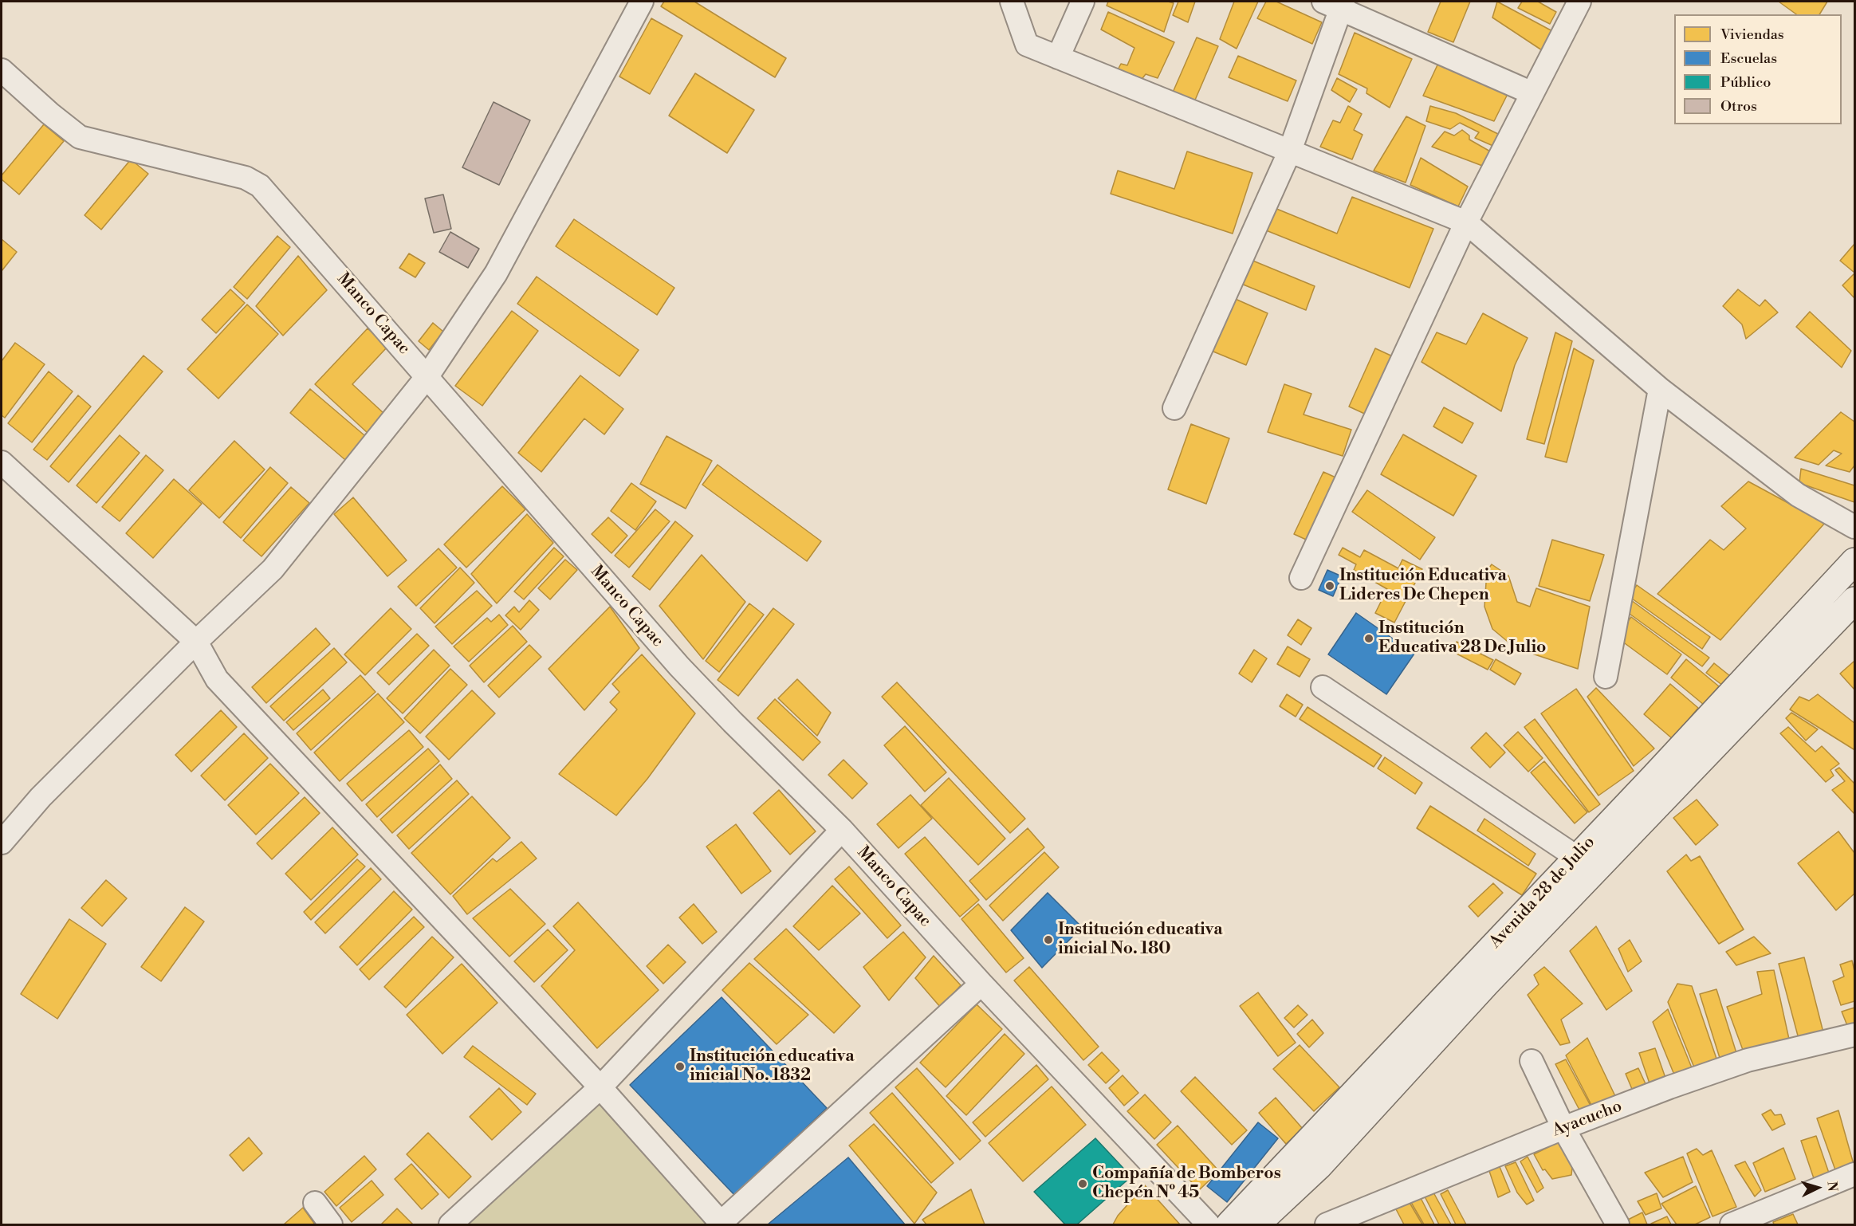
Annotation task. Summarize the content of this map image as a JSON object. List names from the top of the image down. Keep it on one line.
{"streets":{"street":["Manco Capac","Avenida 28 de Julio","Ayacucho"]},"places":["Institución Educativa Lideres De Chepen","Institución Educativa 28 De Julio","Institución educativa inicial No. 180","Institución educativa inicial No. 1832","Compañía de Bomberos Chepén Nº 45"],"legend":["Viviendas","Escuelas","Público","Otros"],"north":"right"}
